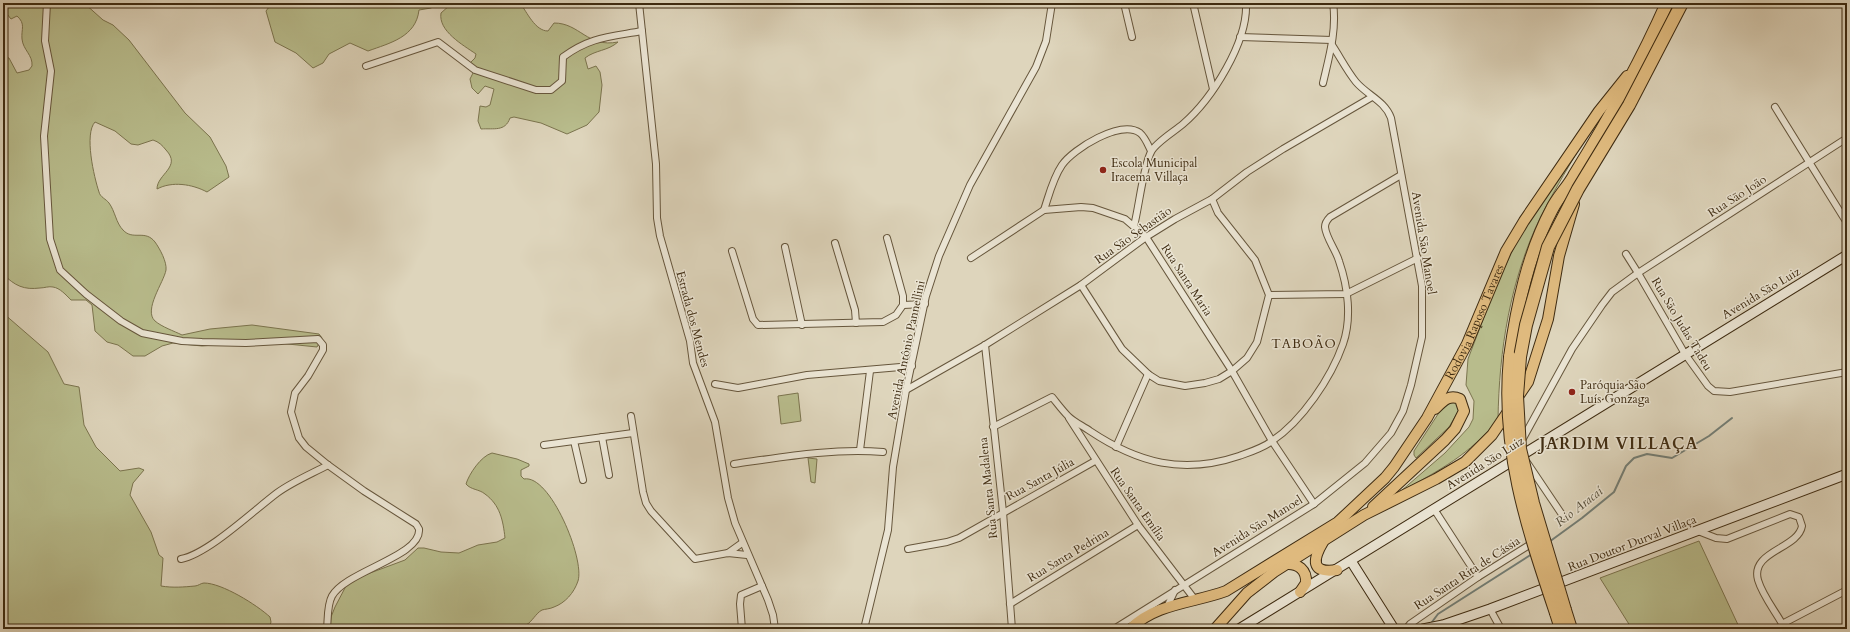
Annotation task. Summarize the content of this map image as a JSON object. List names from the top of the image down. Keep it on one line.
{"streets":{"highway":["Rodovia Raposo Tavares"],"main road":["Avenida São Luiz","Rua Doutor Durval Villaça"],"street":["Rua São João","Rua São Sebastião","Avenida São Manoel","Rua Santa Maria","Estrada dos Mendes","Rua São Judas Tadeu","Avenida Antônio Pannellini","Rua Santa Júlia","Rua Santa Madalena","Rua Santa Emília","Rua Santa Pedrina","Rua Santa Rita de Cássia"]},"crossings":[["Rua São João","Avenida São Luiz"],["Rua São João","Rua São Judas Tadeu"],["Rua São Sebastião","Avenida São Manoel"],["Rua São Sebastião","Rua Santa Maria"],["Rua São Sebastião","Avenida Antônio Pannellini"],["Rua São Sebastião","Rua Santa Madalena"],["Avenida São Manoel","Rua Santa Maria"],["Avenida São Manoel","Rua Santa Emília"],["Avenida São Luiz","Rua São Judas Tadeu"],["Rua Santa Júlia","Rua Santa Madalena"],["Rua Santa Júlia","Rua Santa Emília"],["Rua Santa Madalena","Rua Santa Pedrina"],["Rua Santa Emília","Rua Santa Pedrina"]],"districts":["TABOÃO","JARDIM VILLAÇA"],"water":["Rio Aracaí"],"places":["Escola Municipal Iracema Villaça","Paróquia São Luís Gonzaga"]}
